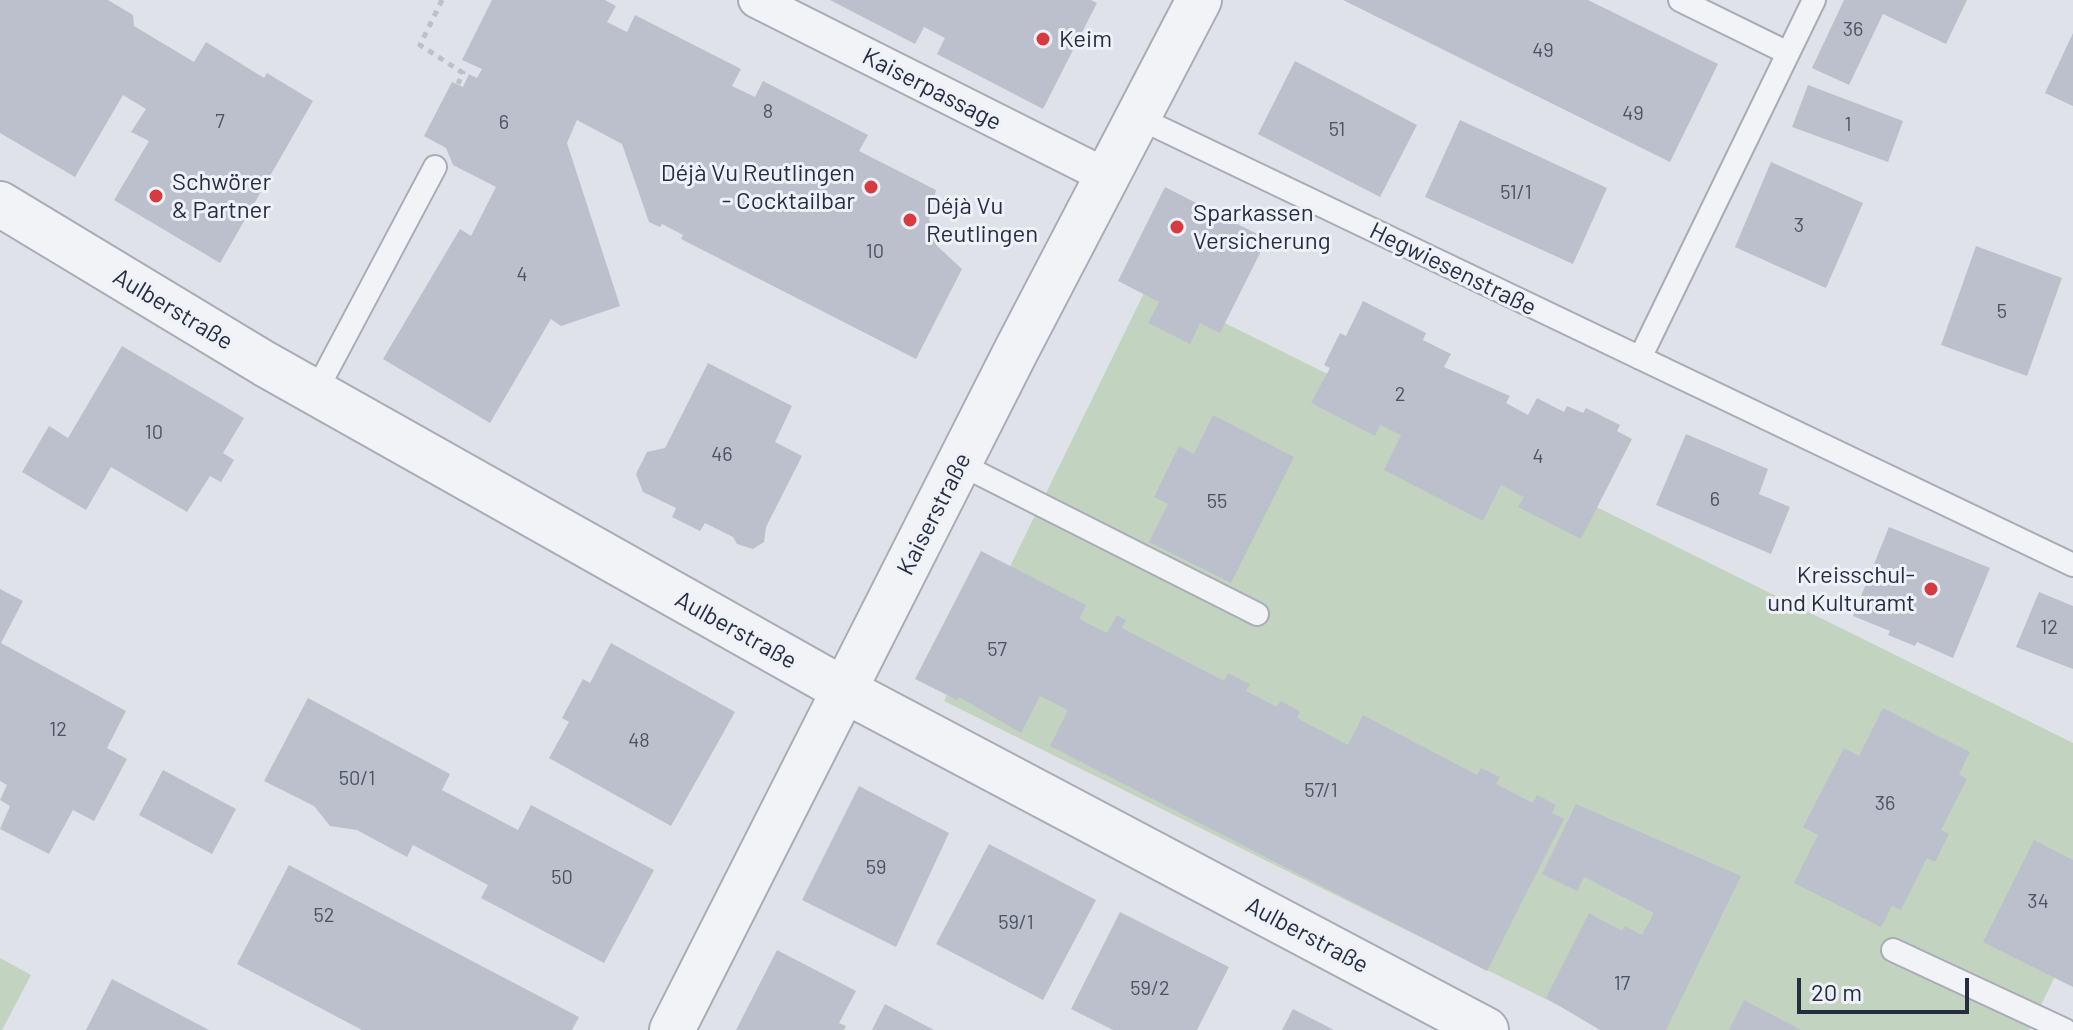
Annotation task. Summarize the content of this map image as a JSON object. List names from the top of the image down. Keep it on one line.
{"streets":{"street":["Kaiserpassage","Aulberstraße","Kaiserstraße"],"lane":["Hegwiesenstraße"]},"crossings":[["Kaiserpassage","Kaiserstraße"],["Hegwiesenstraße","Kaiserstraße"],["Aulberstraße","Kaiserstraße"]],"places":["Keim","Déjà Vu Reutlingen - Cocktailbar","Schwörer & Partner","Déjà Vu Reutlingen","Sparkassen Versicherung","Kreisschul- und Kulturamt"],"house_numbers":["36","49","8","49","7","6","1","51","51/1","3","10","4","5","2","10","46","4","6","55","12","57","12","48","50/1","57/1","36","59","50","34","52","59/1","17","59/2"],"scale_bar":"20 m"}
